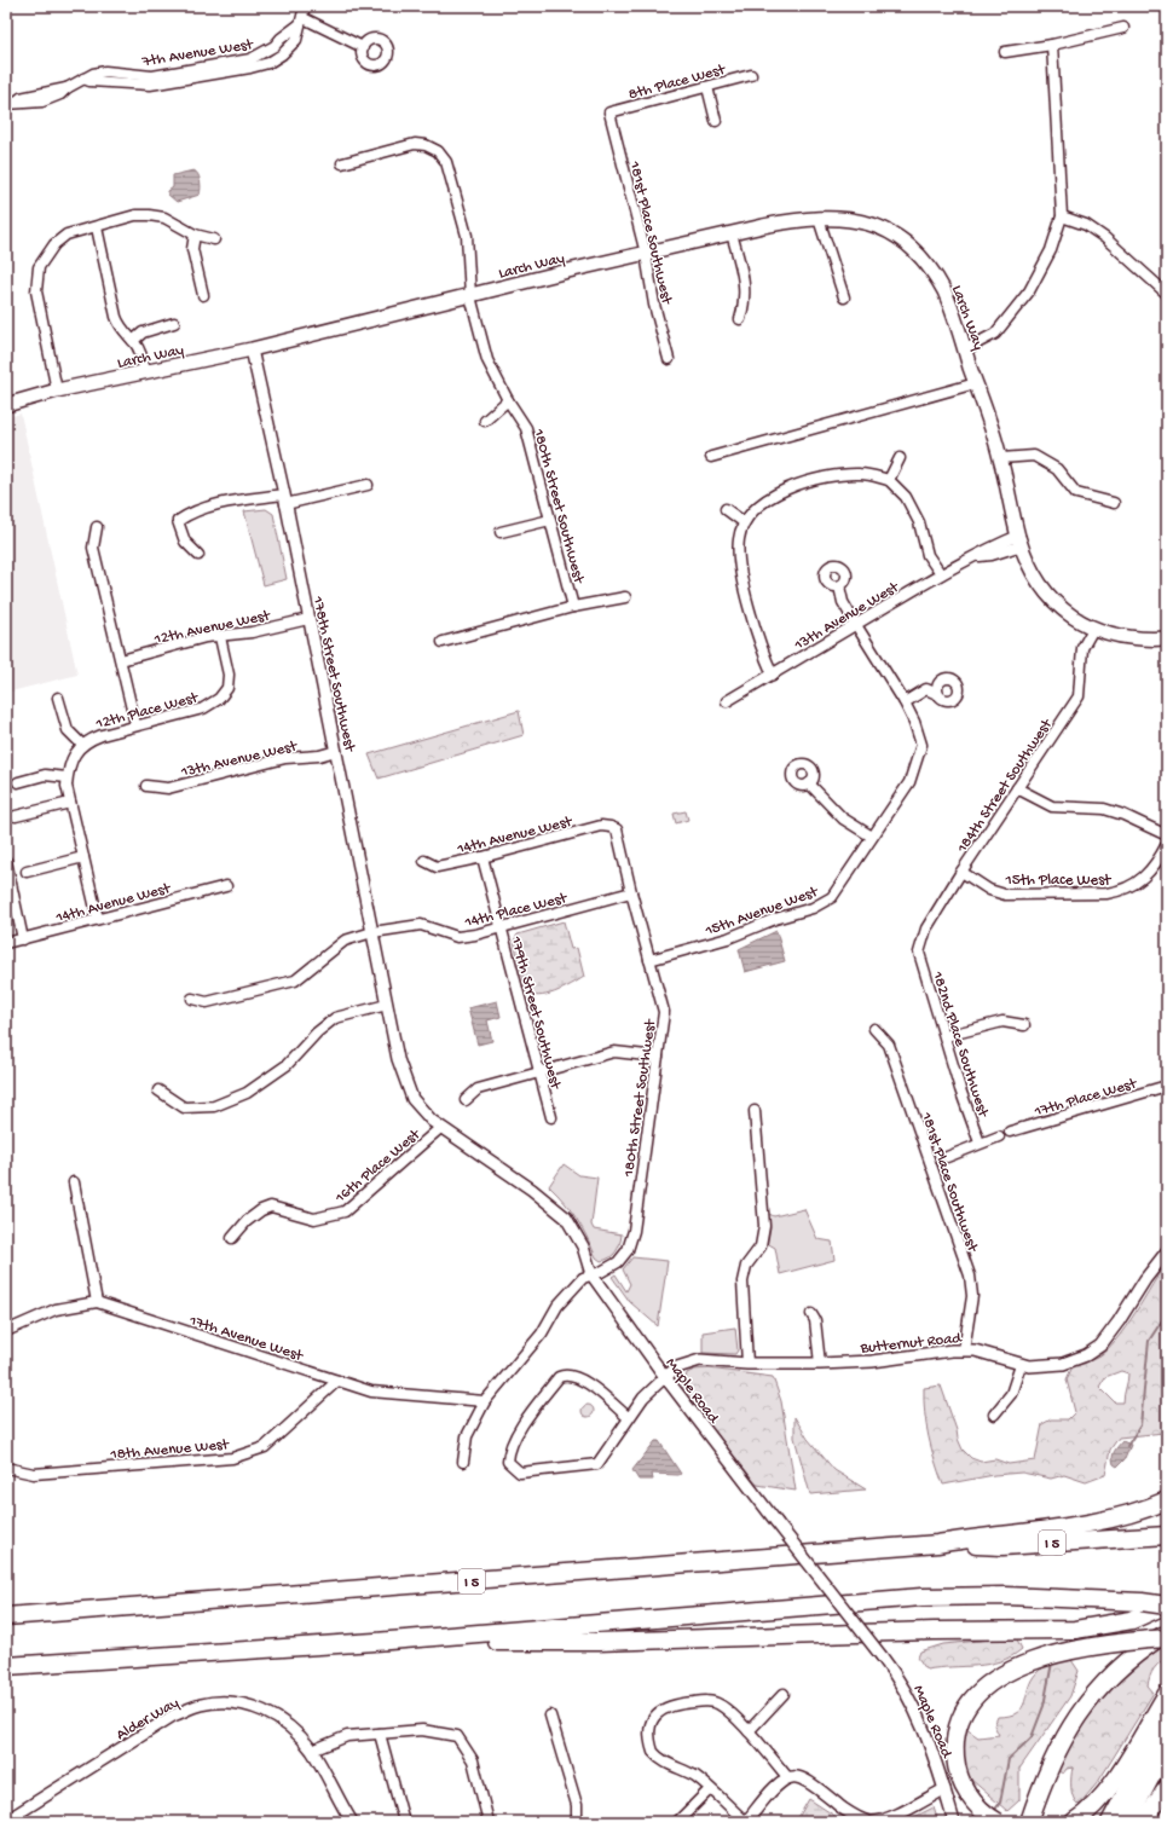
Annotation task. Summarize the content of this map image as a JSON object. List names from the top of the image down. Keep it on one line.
{"streets":{"highway":["I 5"],"main road":["Larch Way"],"street":["7th Avenue West","8th Place West","181st Place Southwest","180th Street Southwest","13th Avenue West","12th Avenue West","178th Street Southwest","12th Place West","184th Street Southwest","14th Avenue West","15th Place West","14th Place West","15th Avenue West","179th Street Southwest","182nd Place Southwest","17th Place West","16th Place West","17th Avenue West","Butternut Road","Maple Road","18th Avenue West","Alder Way"]},"crossings":[["8th Place West","181st Place Southwest"],["181st Place Southwest","Larch Way"],["181st Place Southwest","Butternut Road"],["Larch Way","180th Street Southwest"],["Larch Way","13th Avenue West"],["Larch Way","178th Street Southwest"],["Larch Way","184th Street Southwest"],["180th Street Southwest","14th Avenue West"],["180th Street Southwest","14th Place West"],["180th Street Southwest","15th Avenue West"],["180th Street Southwest","Maple Road"],["13th Avenue West","178th Street Southwest"],["13th Avenue West","15th Avenue West"],["12th Avenue West","178th Street Southwest"],["12th Avenue West","12th Place West"],["178th Street Southwest","14th Place West"],["178th Street Southwest","Maple Road"],["184th Street Southwest","15th Place West"],["184th Street Southwest","182nd Place Southwest"],["14th Avenue West","179th Street Southwest"],["14th Place West","179th Street Southwest"],["16th Place West","Maple Road"],["17th Avenue West","18th Avenue West"],["Butternut Road","Maple Road"]]}
